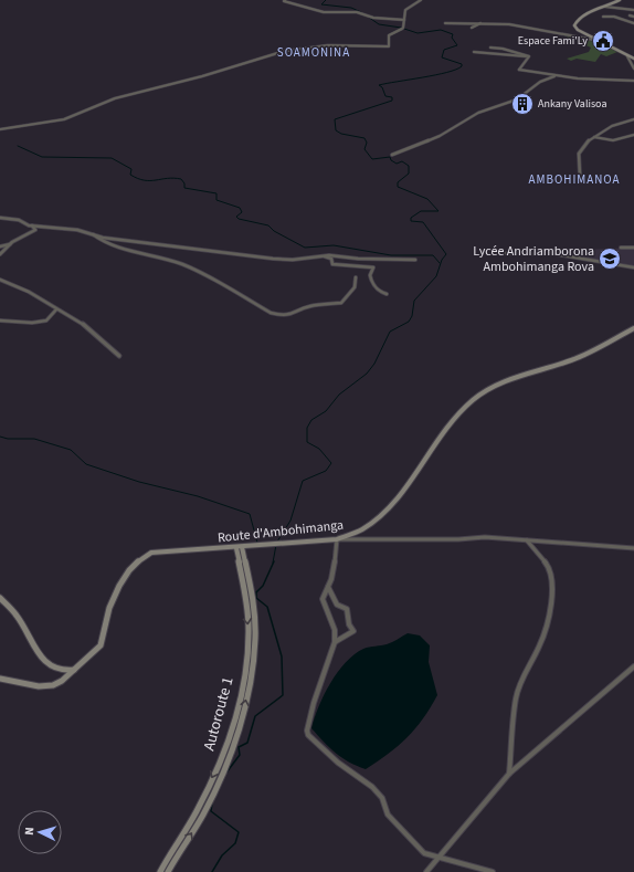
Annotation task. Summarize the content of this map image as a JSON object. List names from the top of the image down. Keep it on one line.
{"streets":{"main road":["Route d'Ambohimanga","Autoroute 1"]},"crossings":[["Route d'Ambohimanga","Autoroute 1"]],"districts":["SOAMONINA","AMBOHIMANOA"],"places":{"public building":["Espace Fami'Ly"],"building":["Ankany Valisoa"],"school or university":["Lycée Andriamborona Ambohimanga Rova"]},"north":"left"}
